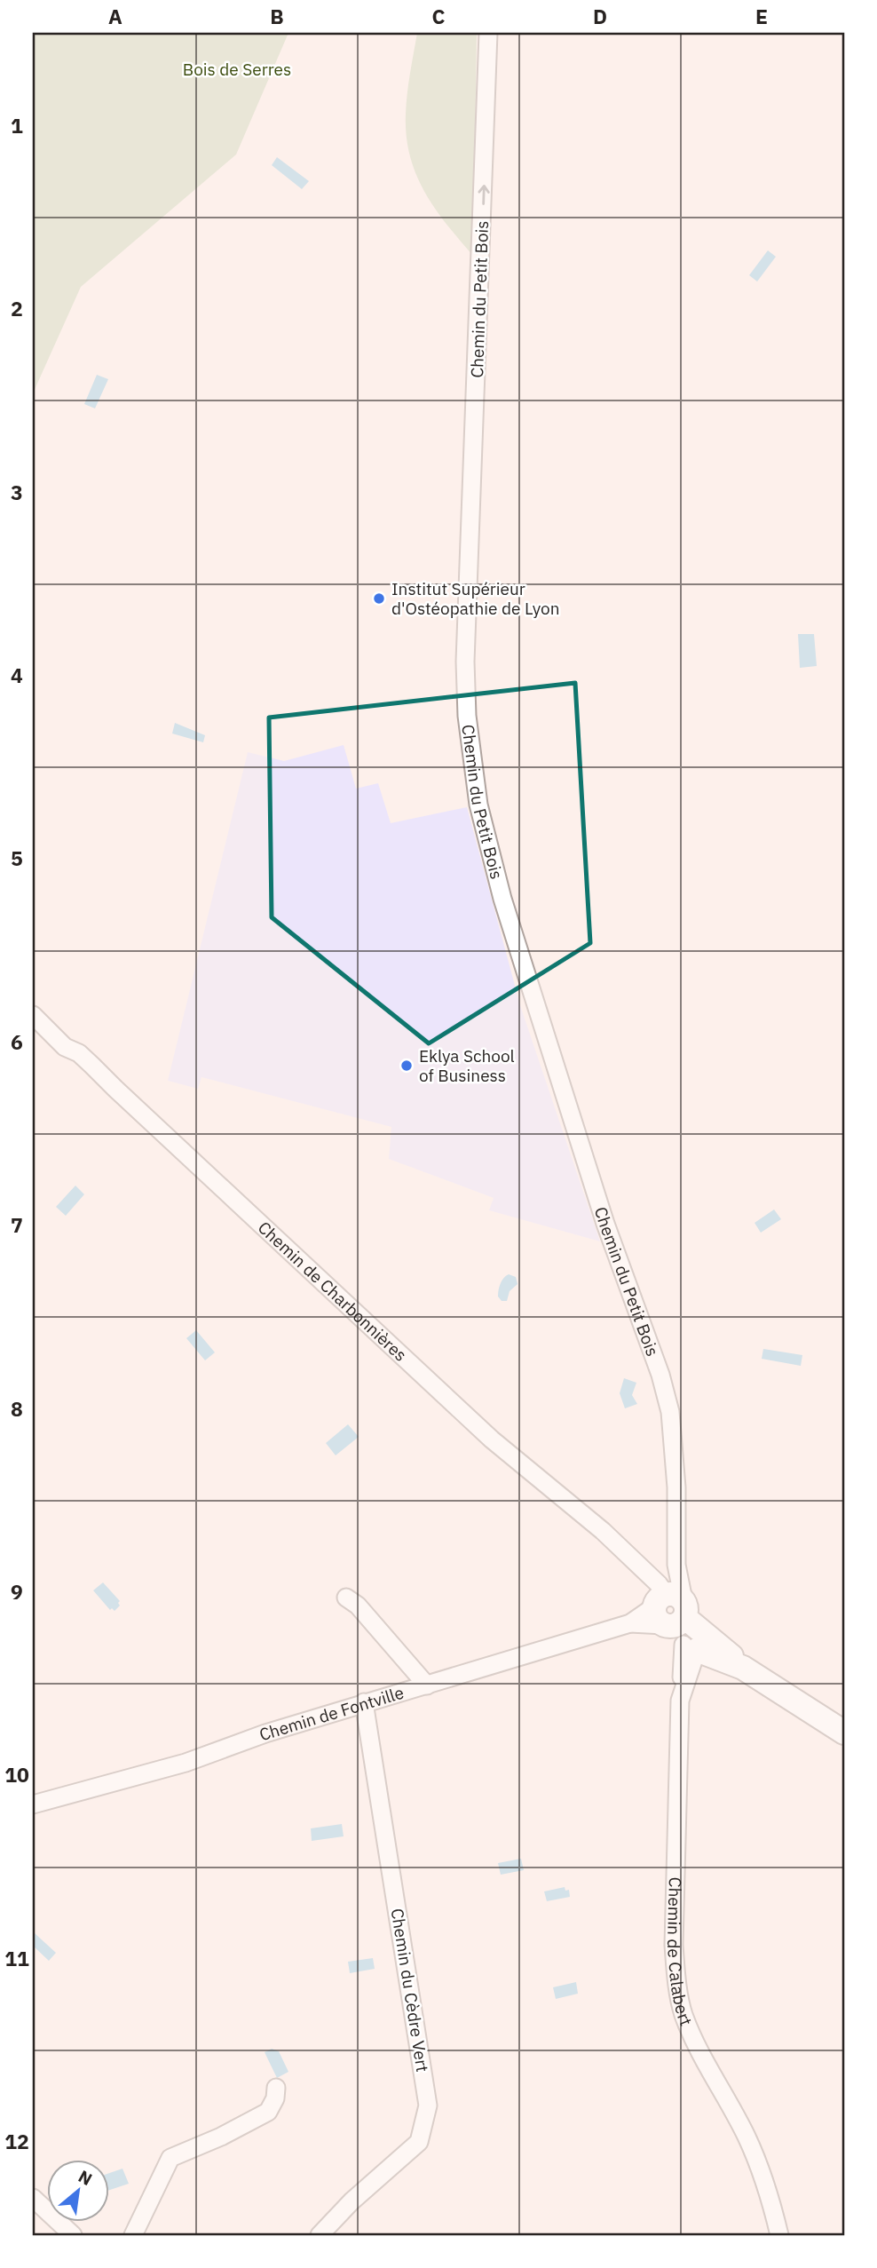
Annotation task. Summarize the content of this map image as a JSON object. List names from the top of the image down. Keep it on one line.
{"streets":{"street":["Chemin du Petit Bois","Chemin de Charbonnières","Chemin de Fontville","Chemin de Calabert","Chemin du Cèdre Vert"]},"crossings":[["Chemin du Petit Bois","Chemin de Charbonnières"],["Chemin du Petit Bois","Chemin de Fontville"],["Chemin du Petit Bois","Chemin de Calabert"],["Chemin de Charbonnières","Chemin de Fontville"],["Chemin de Charbonnières","Chemin de Calabert"],["Chemin de Fontville","Chemin de Calabert"],["Chemin de Fontville","Chemin du Cèdre Vert"]],"one_way":["Chemin du Petit Bois"],"parks":["Bois de Serres"],"places":["Institut Supérieur d'Ostéopathie de Lyon","Eklya School of Business"],"north":"top right","grid":{"columns":["A","B","C","D","E"],"rows":["1","2","3","4","5","6","7","8","9","10","11","12"]}}
